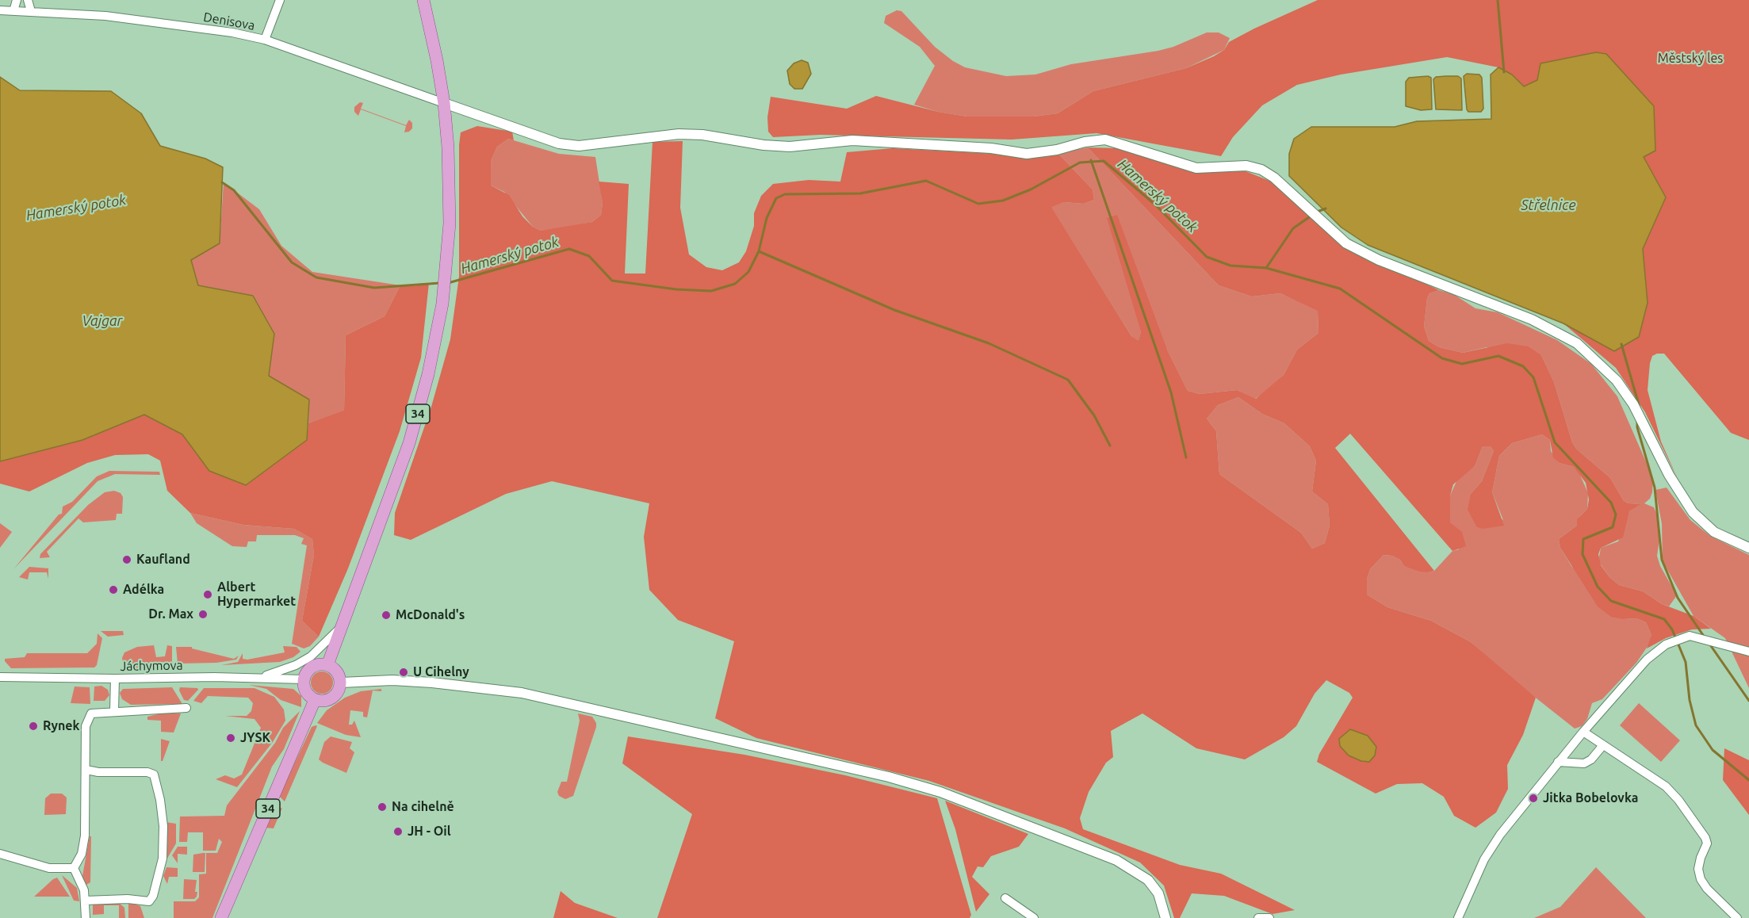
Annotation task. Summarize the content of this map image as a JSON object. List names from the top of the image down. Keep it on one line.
{"streets":{"main road":["34"],"street":["Denisova","Jáchymova"]},"crossings":[["Denisova","34"],["34","Jáchymova"]],"water":["Hamerský potok","Střelnice","Vajgar"],"parks":["Městský les"],"places":["Kaufland","Adélka","Albert Hypermarket","Dr. Max","McDonald's","U Cihelny","Rynek","JYSK","Jitka Bobelovka","Na cihelně","JH - Oil"]}
